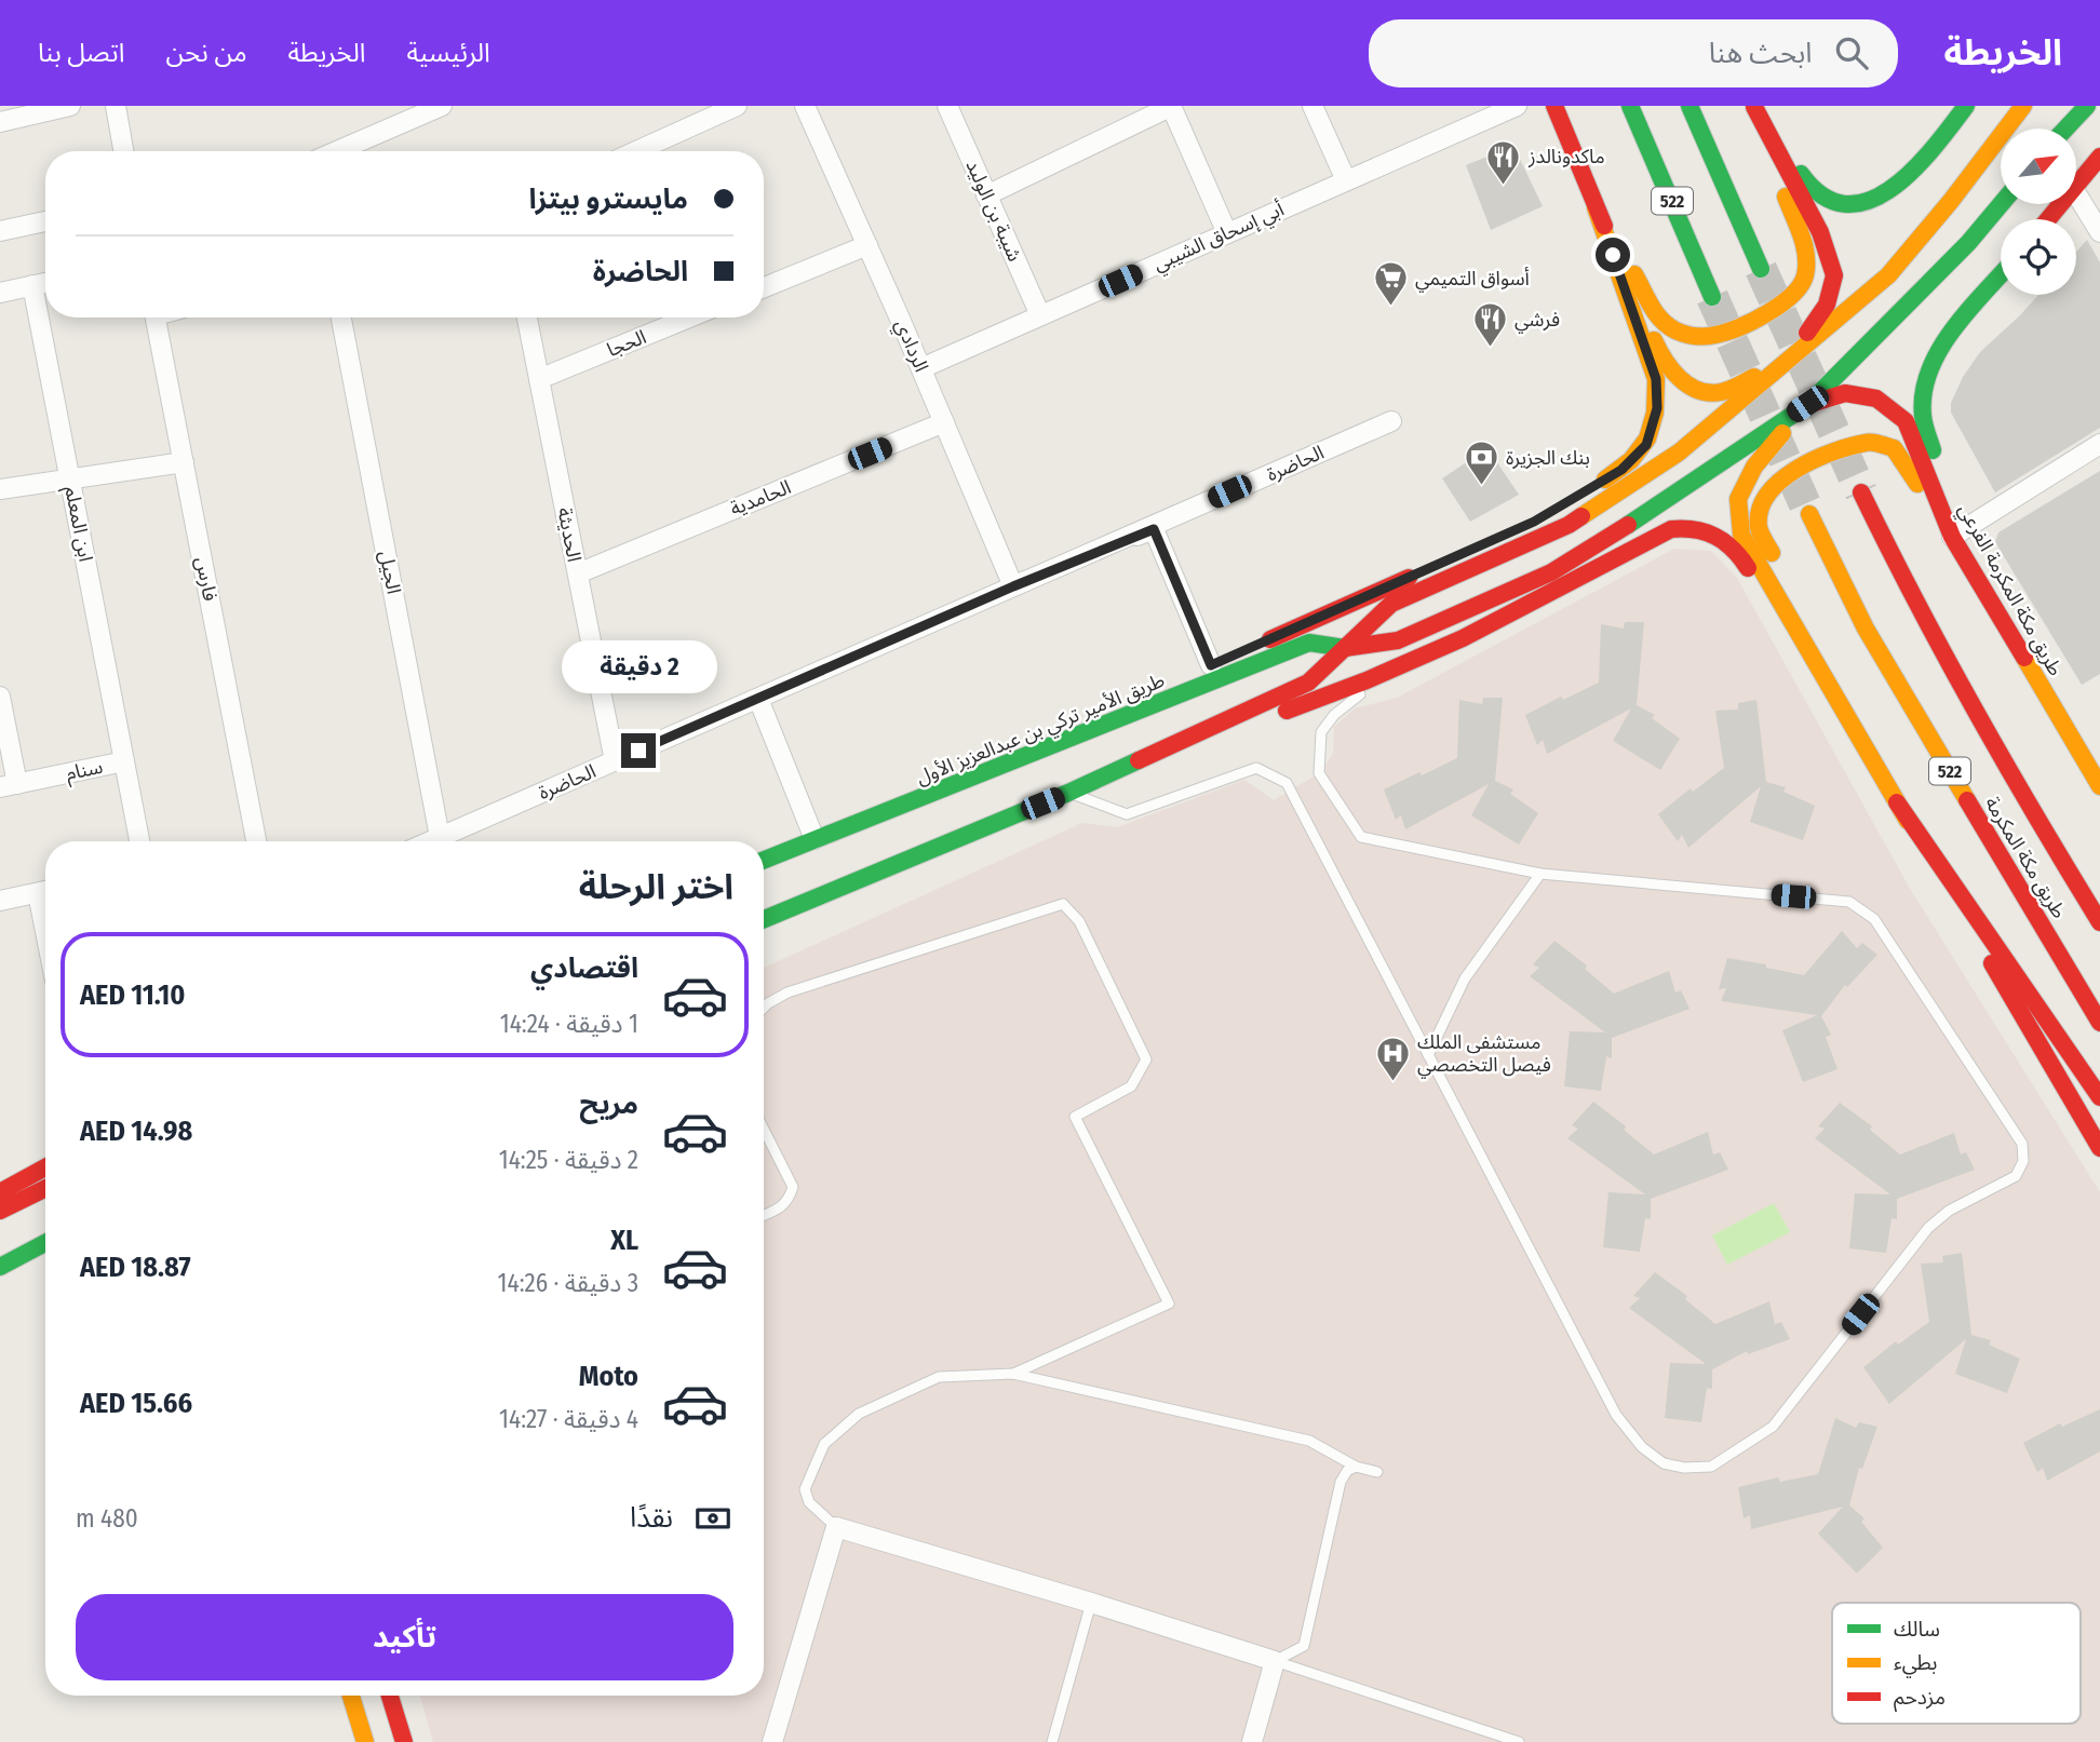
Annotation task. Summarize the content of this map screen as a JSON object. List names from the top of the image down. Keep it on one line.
{"streets":{"main road":["522","طريق مكة المكرمة الفرعي","طريق الأمير تركي بن عبدالعزيز الأول","طريق مكة المكرمة"],"street":["شيبة بن الوليد","أبي إسحاق الشيبي","الحجا","الردادي","الحاضرة","الحامدية","ابن المعلم","الحديثة","الجيل","فارس","سنام"]},"crossings":[["شيبة بن الوليد","أبي إسحاق الشيبي"],["أبي إسحاق الشيبي","الردادي"],["الحجا","الحديثة"],["الردادي","الحاضرة"],["الردادي","الحامدية"],["الحاضرة","الحديثة"],["الحاضرة","الجيل"],["الحامدية","الحديثة"],["ابن المعلم","سنام"],["طريق مكة المكرمة الفرعي","طريق الأمير تركي بن عبدالعزيز الأول"]],"places":{"restaurant":["ماكدونالدز","فرشي"],"supermarket":["أسواق التميمي"],"bank":["بنك الجزيرة"],"hospital":["مستشفى الملك فيصل التخصصي"]},"legend":["سالك","بطيء","مزدحم"],"north":"top right","page":{"header":"الخريطة","search":"ابحث هنا","nav":["الرئيسية","الخريطة","من نحن","اتصل بنا"],"banner":["مايسترو بيتزا","الحاضرة"],"bubble":"2 دقيقة","heading":"اختر الرحلة","list":[{"name":"اقتصادي","note":"1 دقيقة · 14:24","value":"AED 11.10"},{"name":"مريح","note":"2 دقيقة · 14:25","value":"AED 14.98"},{"name":"XL","note":"3 دقيقة · 14:26","value":"AED 18.87"},{"name":"Moto","note":"4 دقيقة · 14:27","value":"AED 15.66"}],"pay":["نقدًا","480 m"],"buttons":"تأكيد"}}
